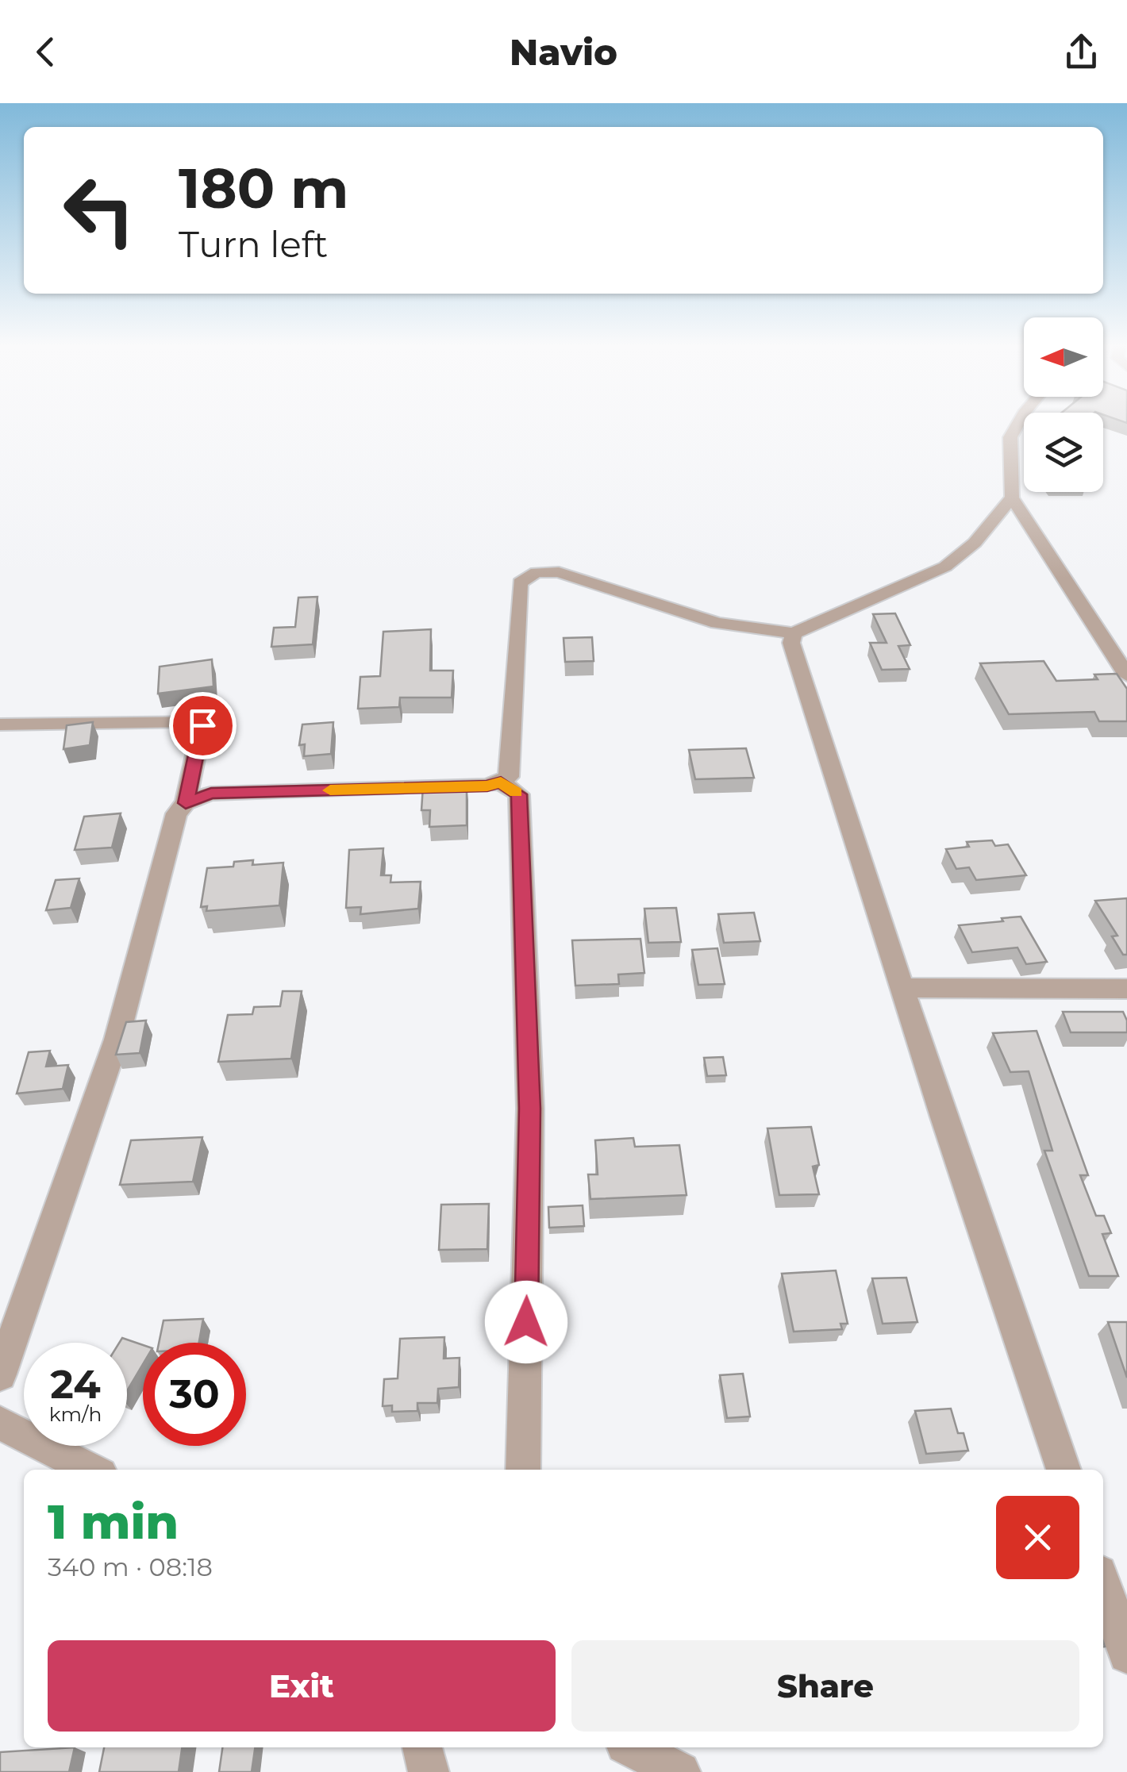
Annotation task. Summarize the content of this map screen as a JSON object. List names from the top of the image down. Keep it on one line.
{"north":"left","page":{"header":"Navio","turn":["180 m","Turn left"],"speed":"24 km/h","limit":"30","heading":["1 min","340 m · 08:18"],"buttons":["Exit","Share"]}}
